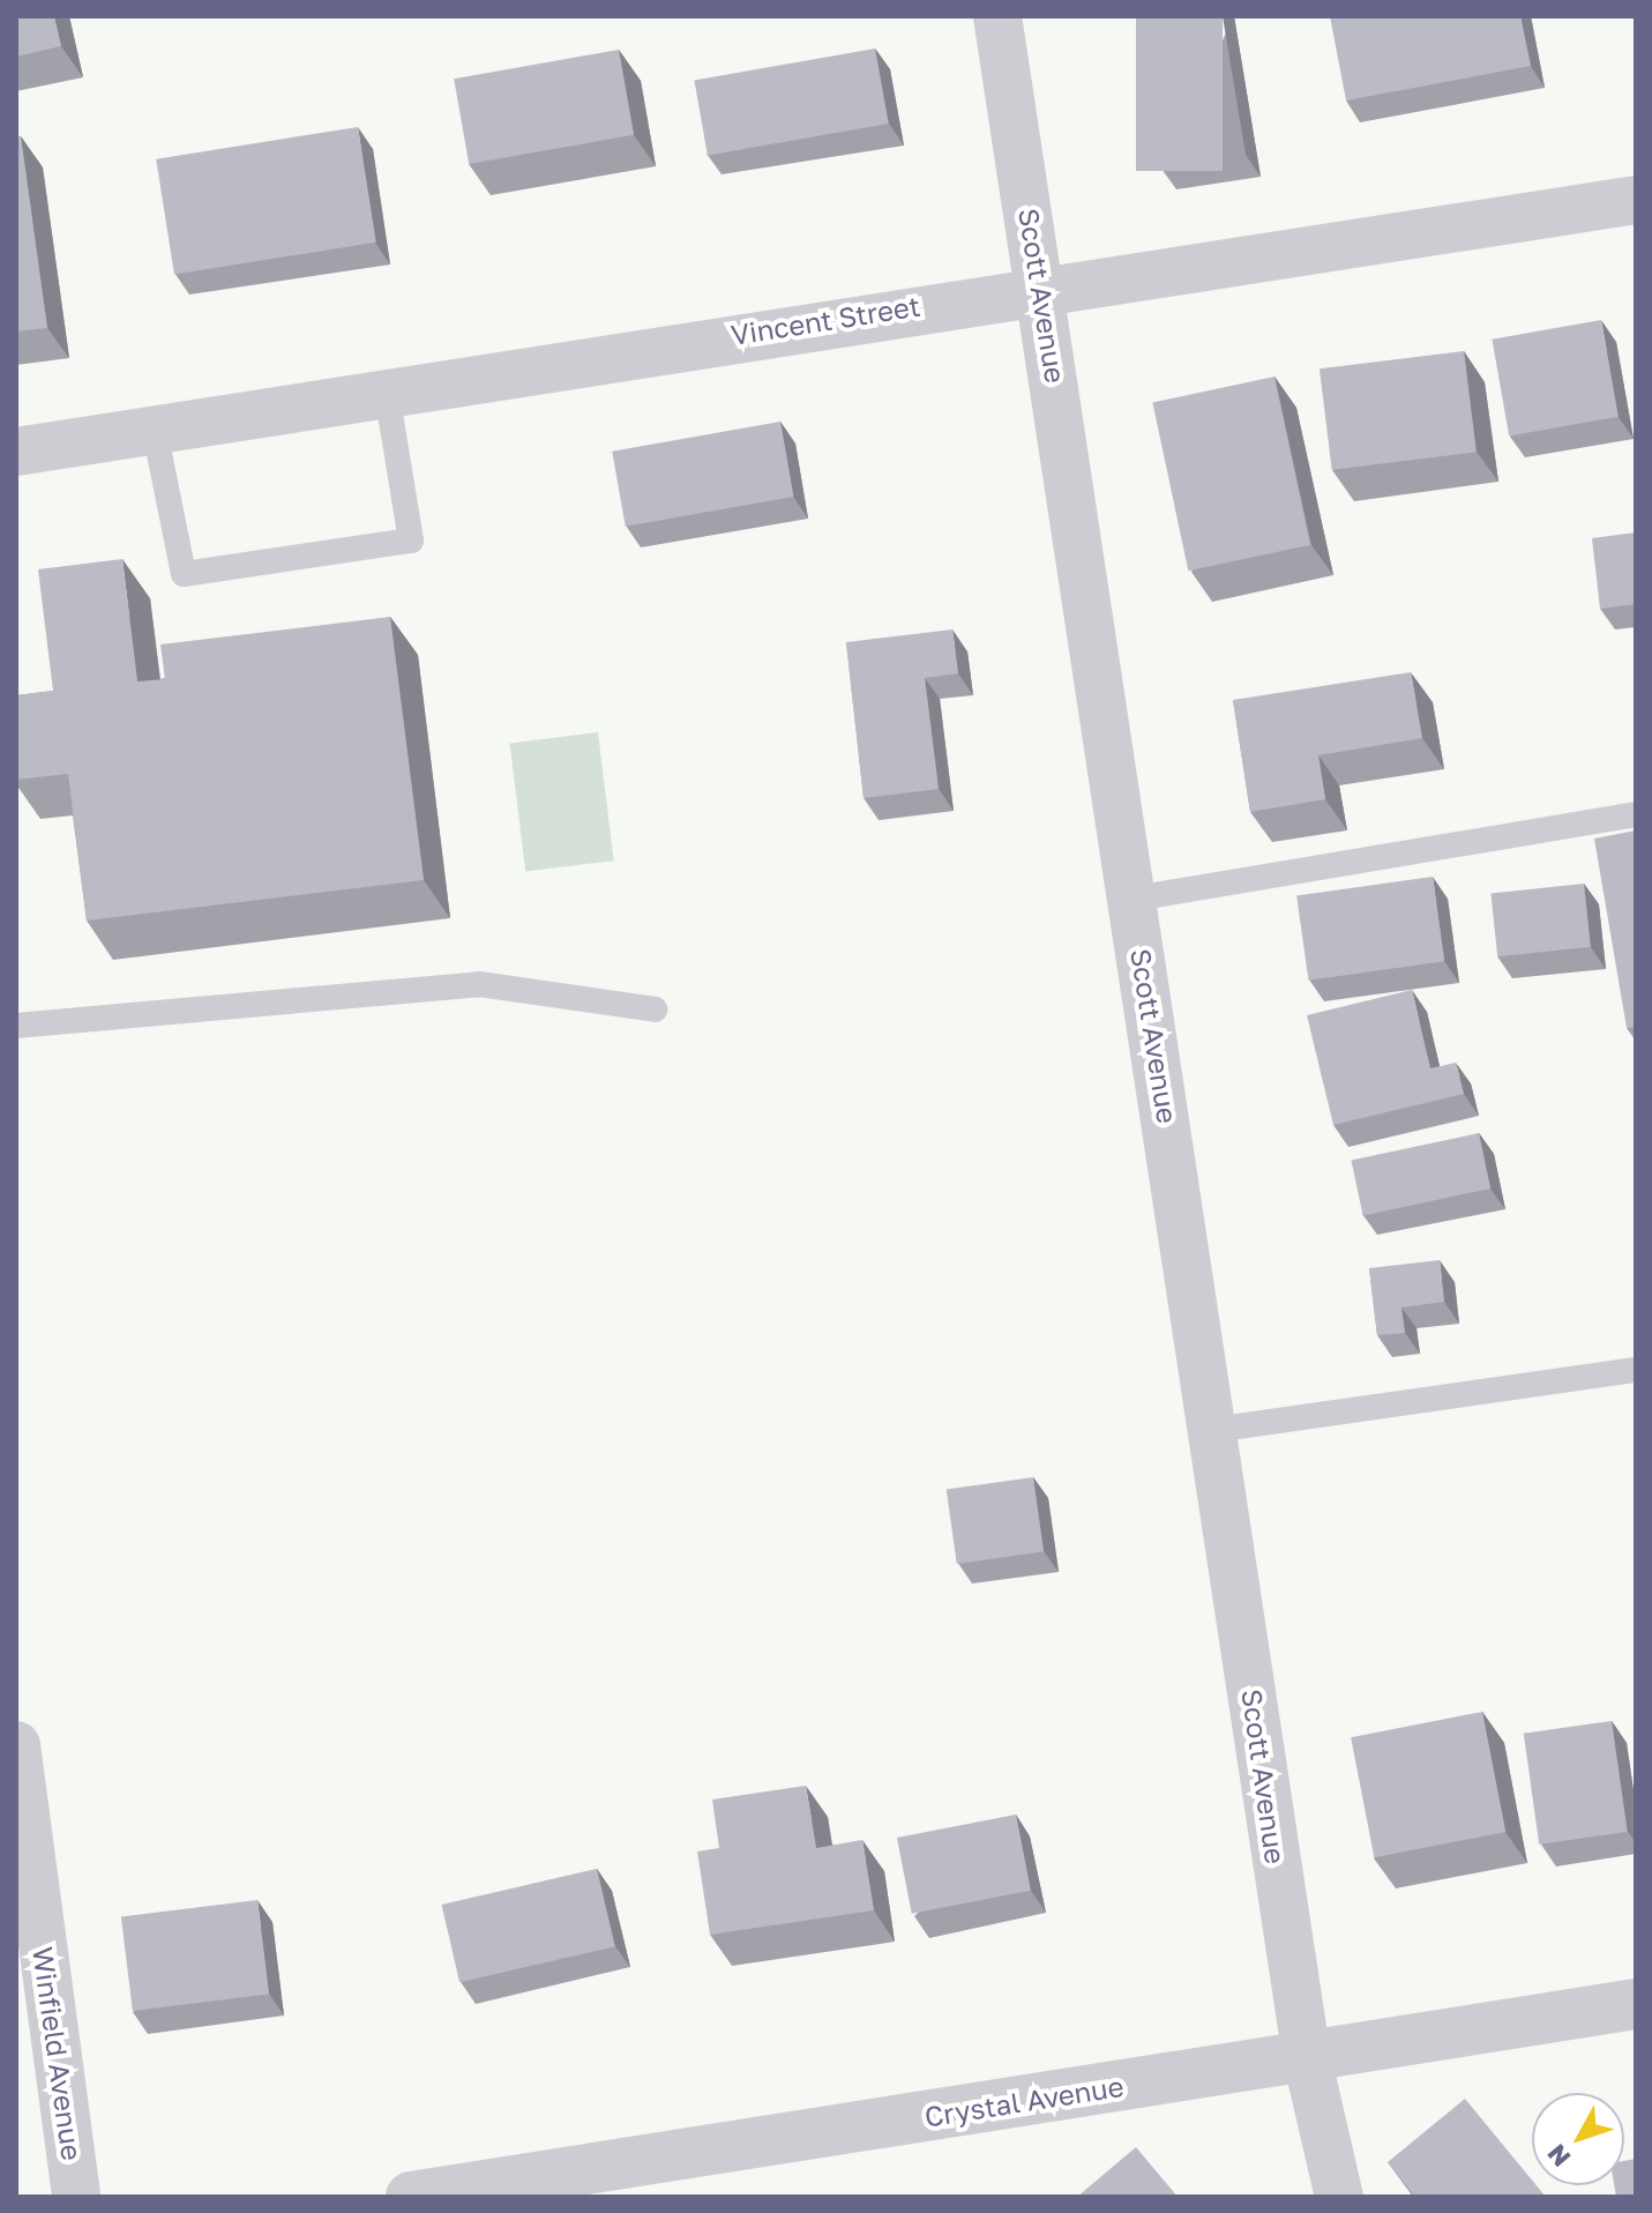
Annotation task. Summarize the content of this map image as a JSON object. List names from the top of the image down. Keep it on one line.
{"streets":{"street":["Scott Avenue","Vincent Street","Winfield Avenue","Crystal Avenue"]},"crossings":[["Scott Avenue","Vincent Street"],["Scott Avenue","Crystal Avenue"]],"north":"bottom left"}
